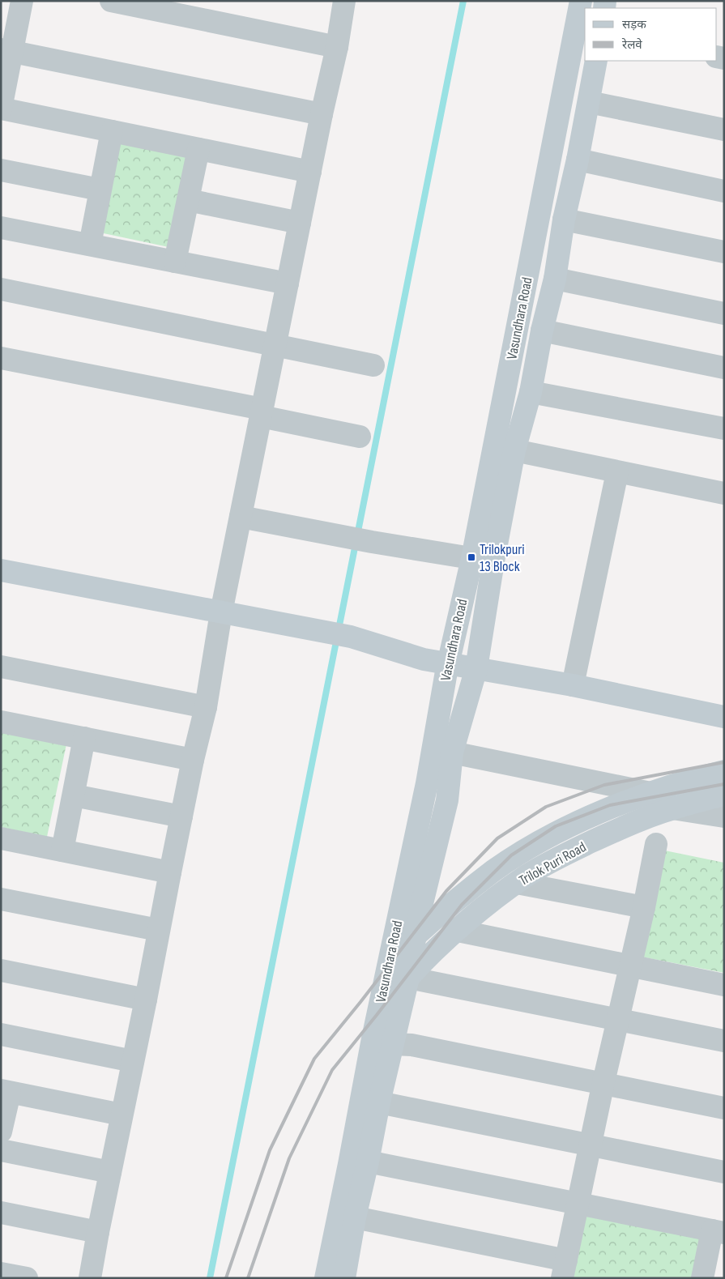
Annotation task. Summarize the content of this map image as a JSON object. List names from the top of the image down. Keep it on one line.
{"streets":{"street":["Vasundhara Road","Trilok Puri Road"]},"crossings":[["Vasundhara Road","Trilok Puri Road"]],"places":{"transit":["Trilokpuri 13 Block"]},"legend":["सड़क","रेलवे"]}
